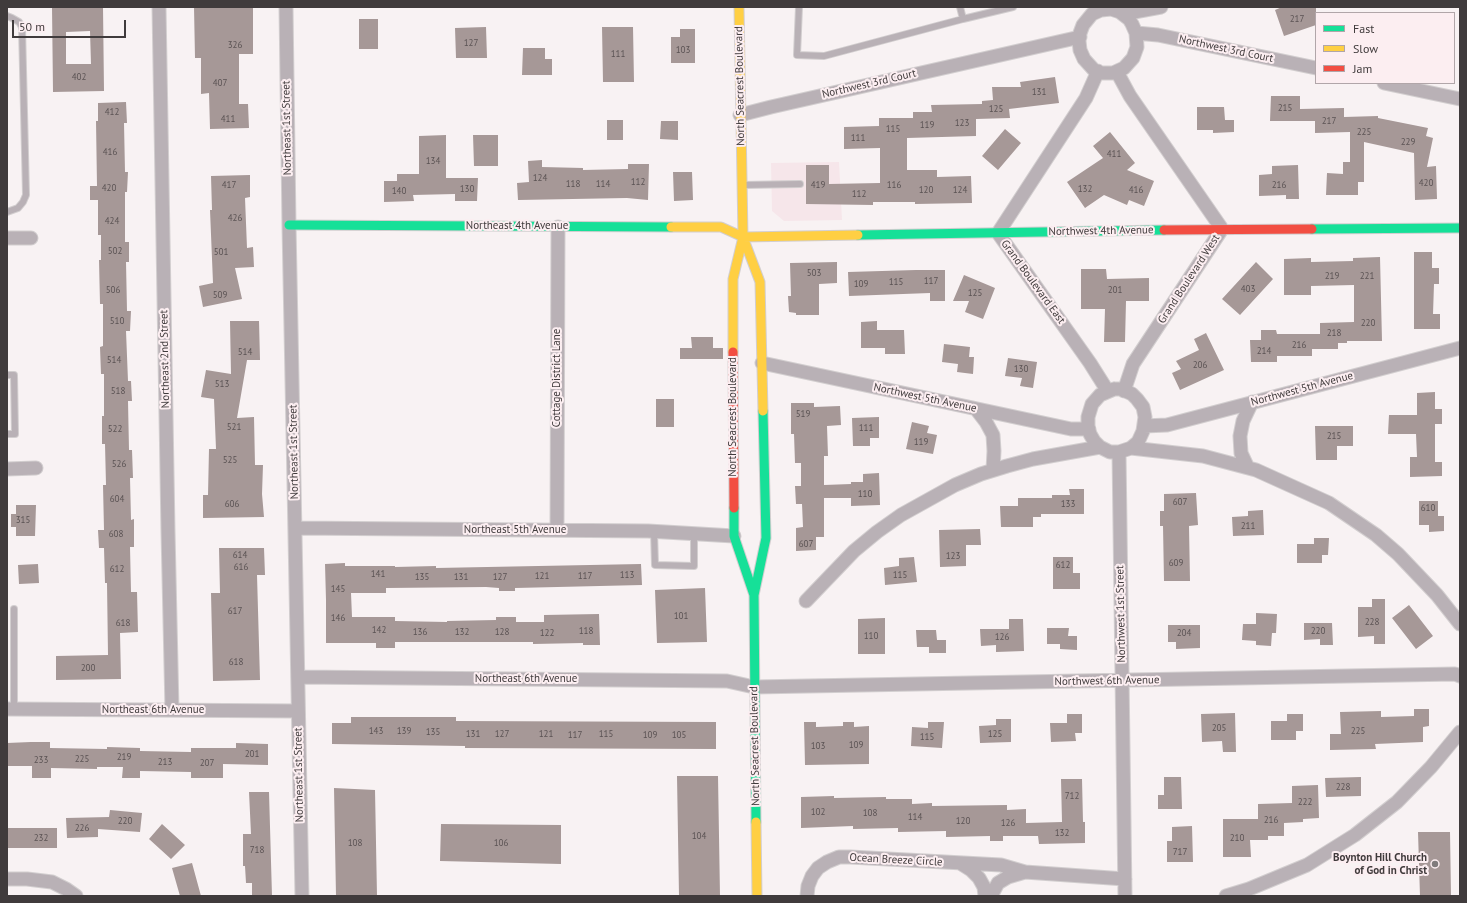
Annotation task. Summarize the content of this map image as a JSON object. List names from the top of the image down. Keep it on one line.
{"streets":{"street":["Northwest 3rd Court","North Seacrest Boulevard","Northeast 1st Street","Northeast 4th Avenue","Northwest 4th Avenue","Grand Boulevard West","Grand Boulevard East","Northeast 2nd Street","Cottage District Lane","Northwest 5th Avenue","Northeast 5th Avenue","Northwest 1st Street","Northeast 6th Avenue","Northwest 6th Avenue","Ocean Breeze Circle"]},"crossings":[["Northwest 3rd Court","North Seacrest Boulevard"],["Northwest 3rd Court","Grand Boulevard West"],["Northwest 3rd Court","Grand Boulevard East"],["North Seacrest Boulevard","Northeast 4th Avenue"],["North Seacrest Boulevard","Northwest 4th Avenue"],["North Seacrest Boulevard","Northwest 5th Avenue"],["North Seacrest Boulevard","Northeast 5th Avenue"],["North Seacrest Boulevard","Northeast 6th Avenue"],["North Seacrest Boulevard","Northwest 6th Avenue"],["Northeast 1st Street","Northeast 4th Avenue"],["Northeast 1st Street","Northeast 5th Avenue"],["Northeast 1st Street","Northeast 6th Avenue"],["Northeast 4th Avenue","Northwest 4th Avenue"],["Northeast 4th Avenue","Cottage District Lane"],["Northwest 4th Avenue","Grand Boulevard West"],["Northwest 4th Avenue","Grand Boulevard East"],["Grand Boulevard West","Grand Boulevard East"],["Grand Boulevard West","Northwest 5th Avenue"],["Grand Boulevard West","Northwest 1st Street"],["Grand Boulevard East","Northwest 5th Avenue"],["Grand Boulevard East","Northwest 1st Street"],["Northeast 2nd Street","Northeast 6th Avenue"],["Cottage District Lane","Northeast 5th Avenue"],["Northwest 5th Avenue","Northwest 1st Street"],["Northwest 1st Street","Northwest 6th Avenue"],["Northwest 1st Street","Ocean Breeze Circle"],["Northeast 6th Avenue","Northwest 6th Avenue"]],"places":["Boynton Hill Church of God in Christ"],"house_numbers":["217","127","326","103","111","402","407","131","215","125","412","411","217","123","119","115","225","111","229","416","411","134","124","112","420","118","114","417","419","116","216","420","130","132","120","124","416","140","112","426","424","502","501","503","219","221","117","115","109","403","506","201","125","509","510","220","218","216","214","514","514","206","130","513","518","519","521","111","522","215","119","525","526","110","604","607","606","133","610","315","211","608","607","614","123","609","612","616","612","141","113","115","121","117","135","131","127","145","617","101","146","228","618","142","118","220","136","132","128","122","204","110","126","618","200","205","143","139","225","135","131","127","121","115","125","117","109","105","115","109","103","201","219","225","233","213","207","228","712","222","102","108","114","216","220","120","126","226","132","104","232","210","108","106","718","717"],"legend":["Fast","Slow","Jam"],"scale_bar":"50 m"}
